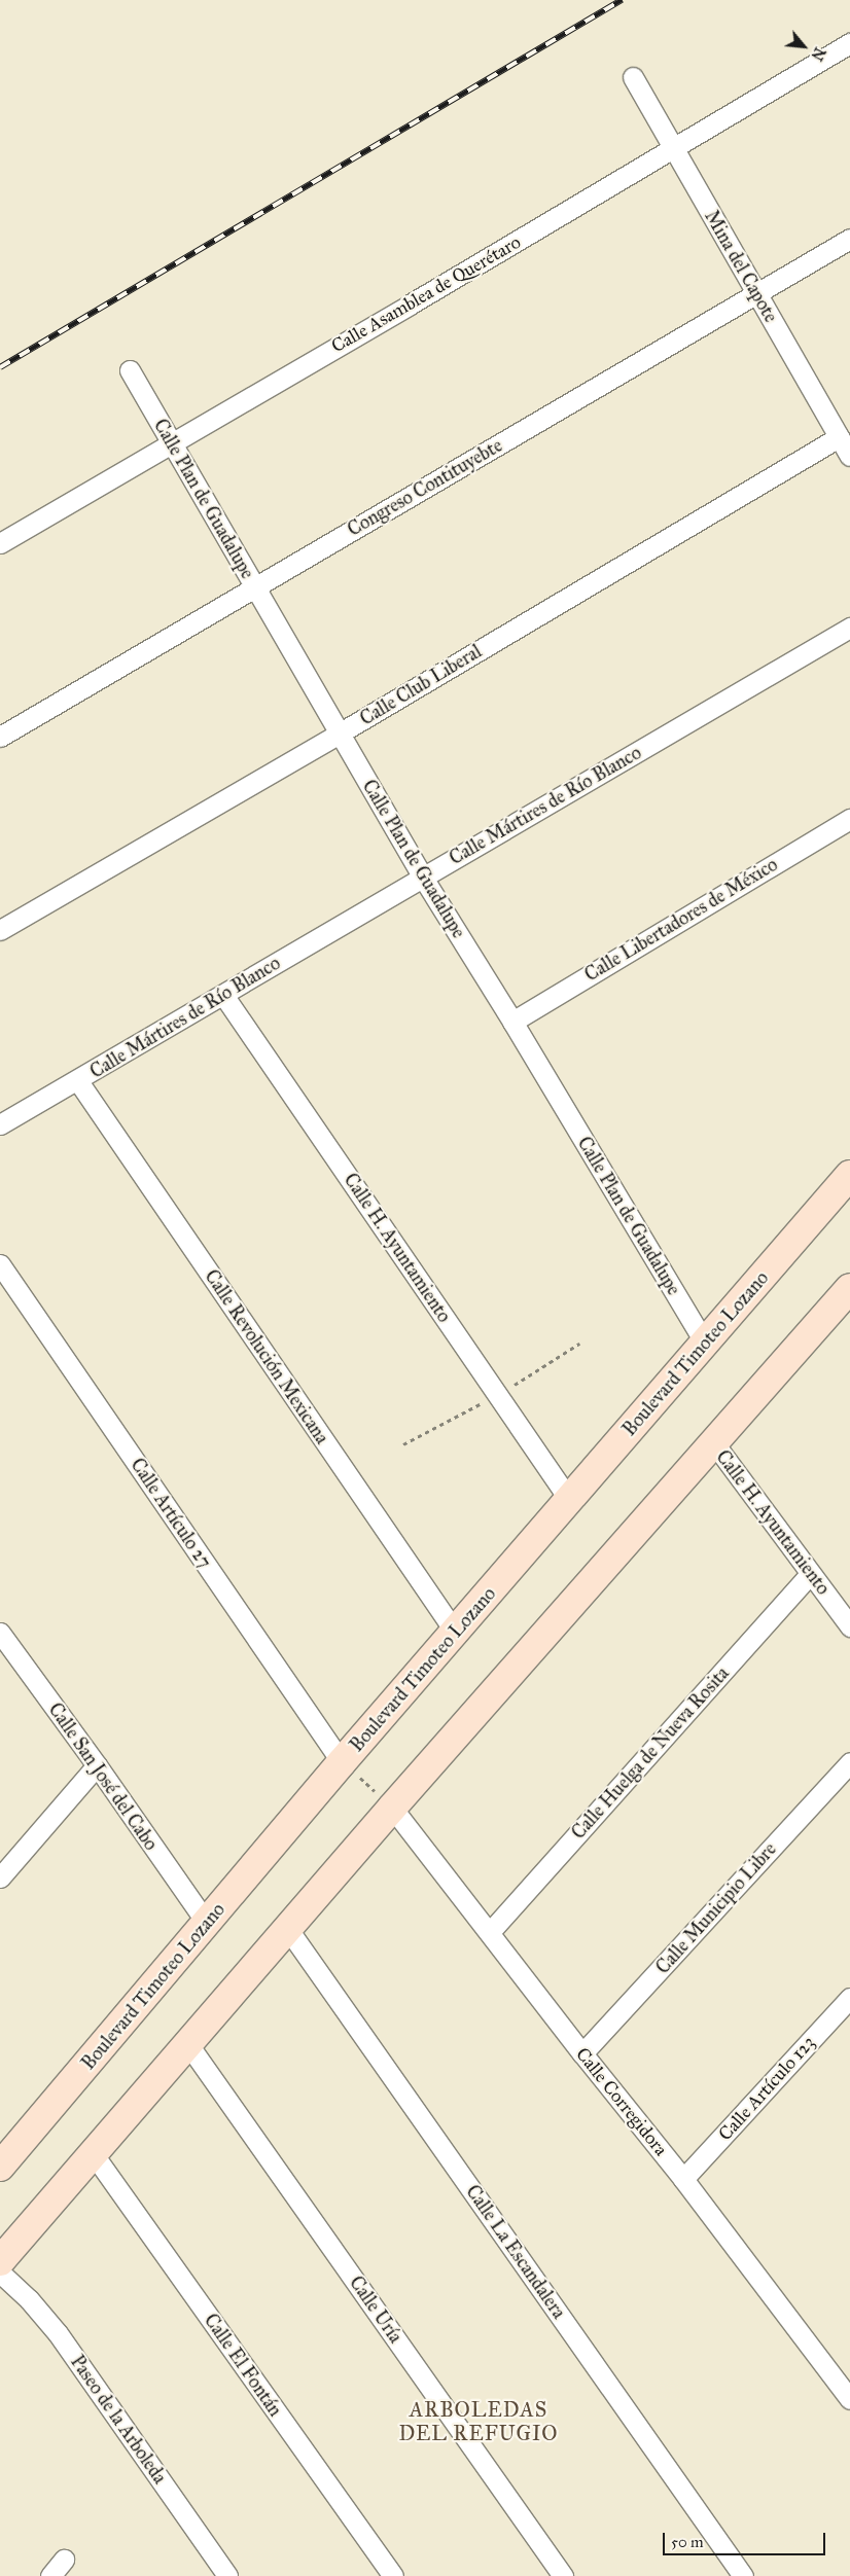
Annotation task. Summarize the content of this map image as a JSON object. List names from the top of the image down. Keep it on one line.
{"streets":{"main road":["Boulevard Timoteo Lozano"],"street":["Mina del Capote","Calle Asamblea de Querétaro","Congreso Contituyebte","Calle Plan de Guadalupe","Calle Club Liberal","Calle Mártires de Río Blanco","Calle Libertadores de México","Calle H. Ayuntamiento","Calle Revolución Mexicana","Calle Artículo 27","Calle Huelga de Nueva Rosita","Calle San José del Cabo","Calle Municipio Libre","Calle Artículo 123","Calle Corregidora","Calle La Escandalera","Calle Uría","Calle El Fontán","Paseo de la Arboleda"]},"crossings":[["Mina del Capote","Calle Asamblea de Querétaro"],["Mina del Capote","Congreso Contituyebte"],["Mina del Capote","Calle Club Liberal"],["Calle Asamblea de Querétaro","Calle Plan de Guadalupe"],["Congreso Contituyebte","Calle Plan de Guadalupe"],["Calle Plan de Guadalupe","Calle Club Liberal"],["Calle Plan de Guadalupe","Calle Mártires de Río Blanco"],["Calle Plan de Guadalupe","Calle Libertadores de México"],["Calle Plan de Guadalupe","Boulevard Timoteo Lozano"],["Calle Mártires de Río Blanco","Calle H. Ayuntamiento"],["Calle Mártires de Río Blanco","Calle Revolución Mexicana"],["Calle H. Ayuntamiento","Boulevard Timoteo Lozano"],["Calle H. Ayuntamiento","Calle Huelga de Nueva Rosita"],["Boulevard Timoteo Lozano","Calle Revolución Mexicana"],["Boulevard Timoteo Lozano","Calle Artículo 27"],["Boulevard Timoteo Lozano","Calle San José del Cabo"],["Calle Huelga de Nueva Rosita","Calle Corregidora"],["Calle Municipio Libre","Calle Corregidora"],["Calle Artículo 123","Calle Corregidora"]],"districts":["ARBOLEDAS DEL REFUGIO"],"scale_bar":"50 m","north":"bottom right"}
